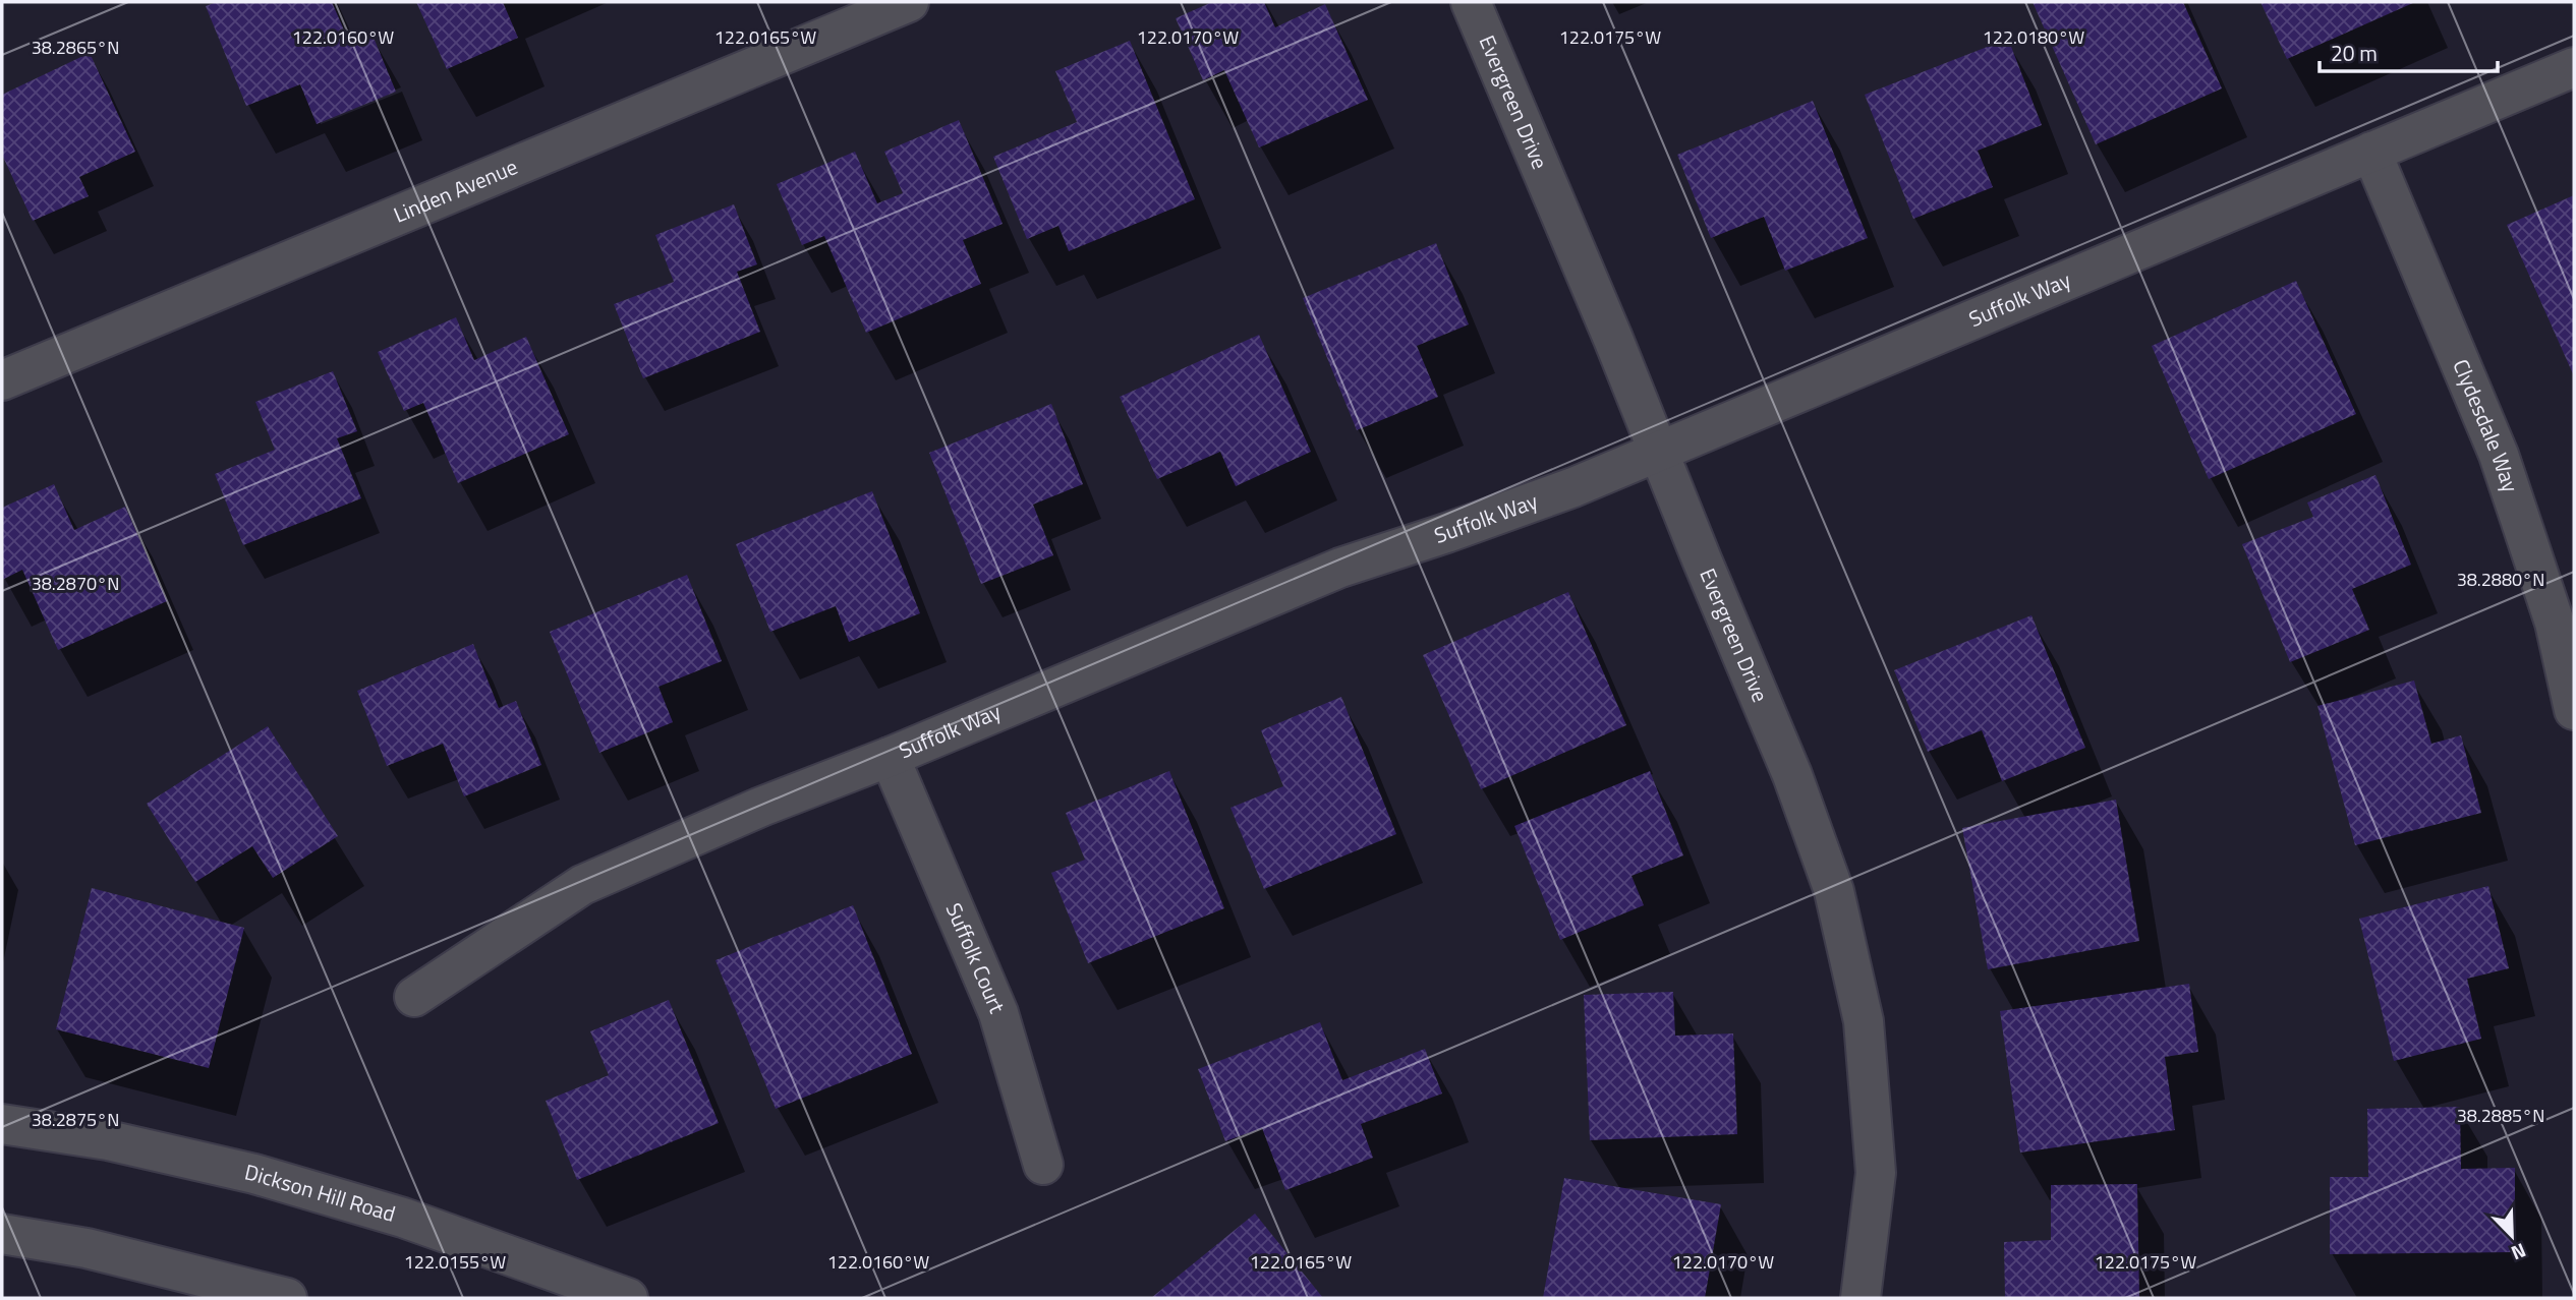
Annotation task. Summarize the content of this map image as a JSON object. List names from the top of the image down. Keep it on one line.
{"streets":{"street":["Evergreen Drive","Linden Avenue","Suffolk Way","Clydesdale Way","Suffolk Court","Dickson Hill Road"]},"crossings":[["Evergreen Drive","Suffolk Way"],["Suffolk Way","Clydesdale Way"],["Suffolk Way","Suffolk Court"]],"scale_bar":"20 m","north":"bottom right","coordinates":["122.0160°W","122.0165°W","122.0170°W","122.0175°W","122.0180°W","38.2865°N","38.2880°N","38.2870°N","38.2885°N","38.2875°N","122.0155°W"]}
